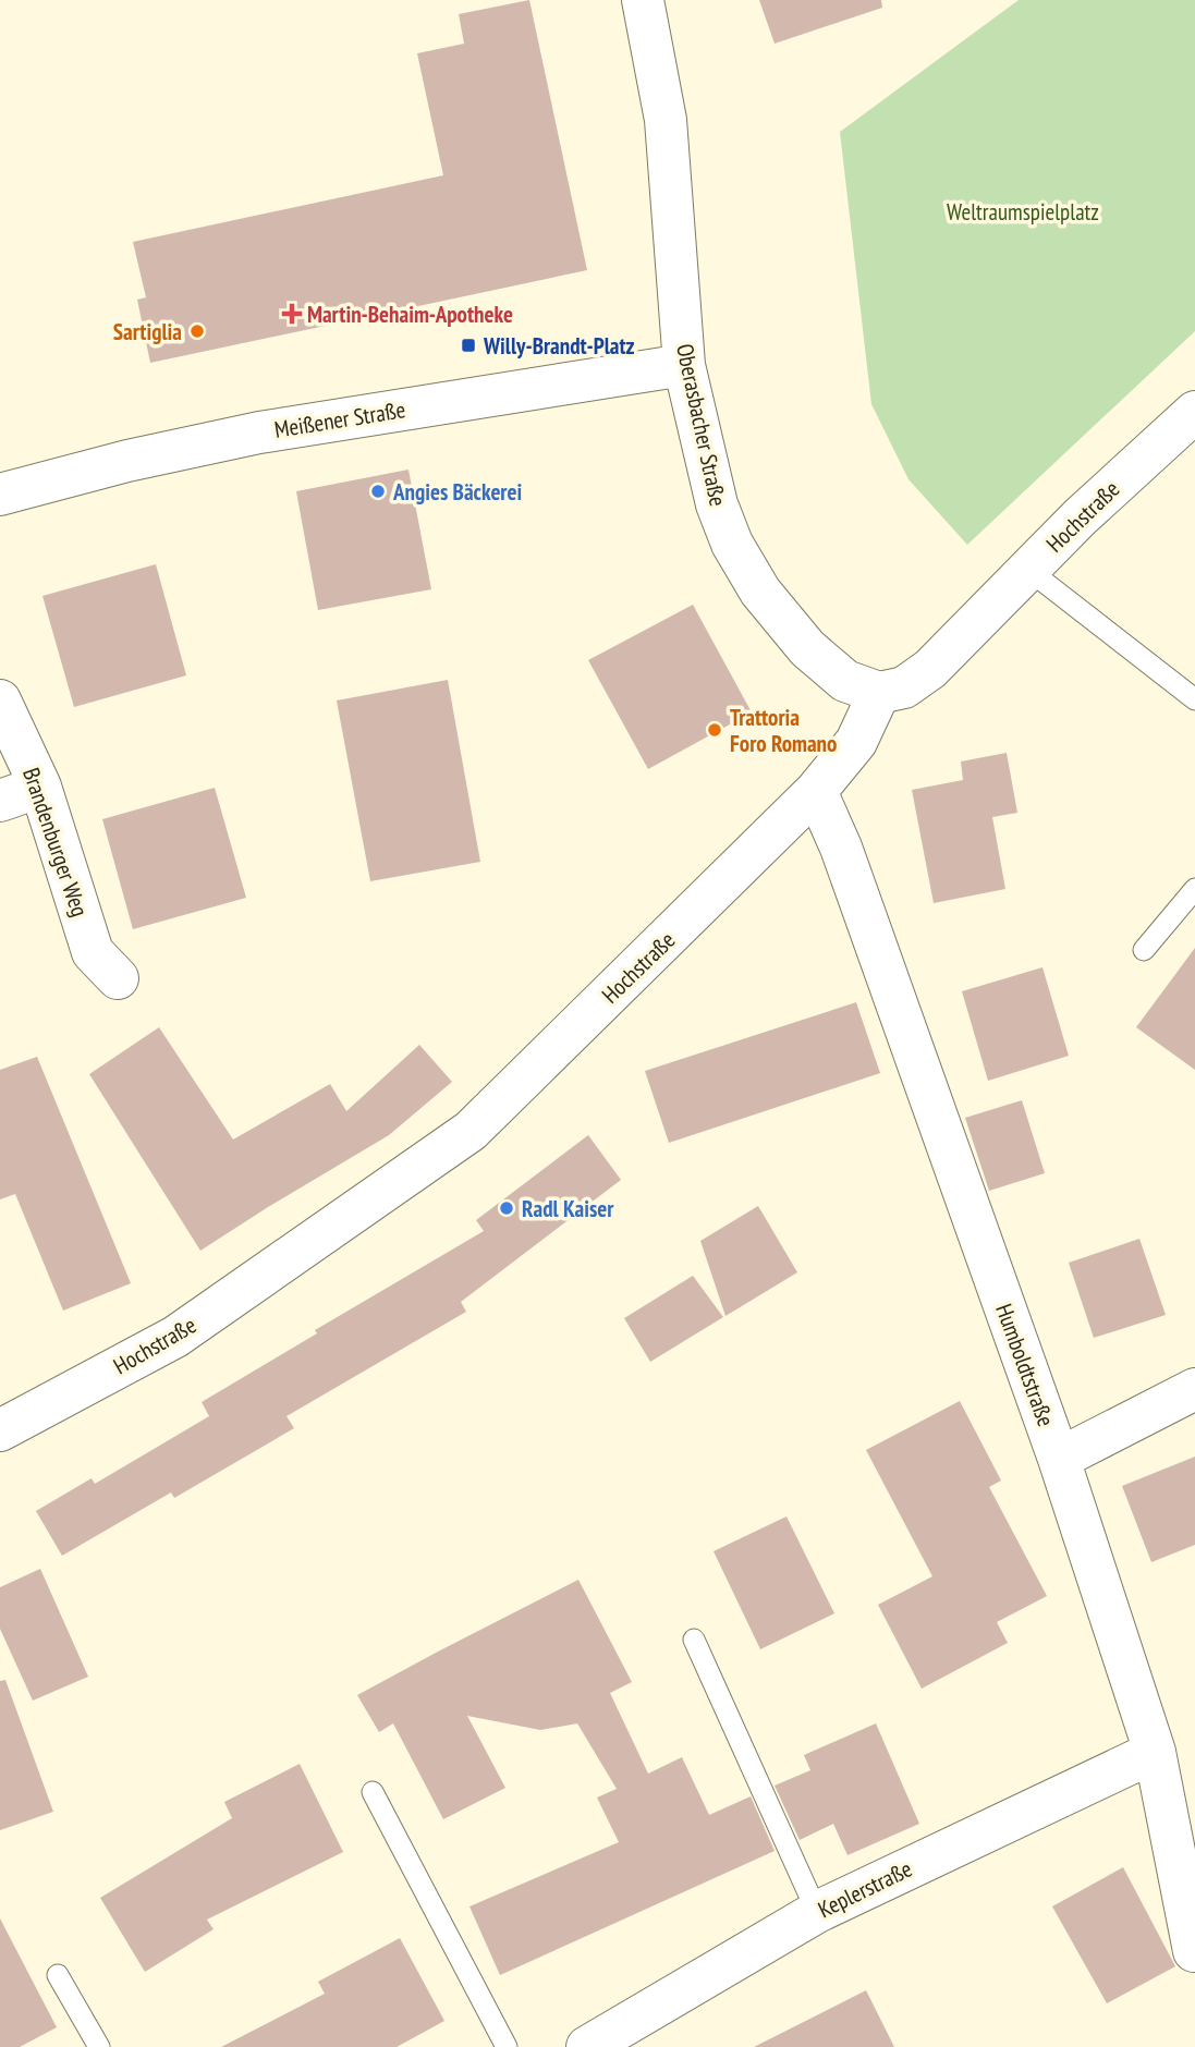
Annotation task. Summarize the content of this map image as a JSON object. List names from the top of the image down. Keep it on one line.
{"streets":{"street":["Meißener Straße","Oberasbacher Straße","Hochstraße","Brandenburger Weg","Humboldtstraße","Keplerstraße"]},"crossings":[["Meißener Straße","Oberasbacher Straße"],["Oberasbacher Straße","Hochstraße"],["Hochstraße","Humboldtstraße"],["Humboldtstraße","Keplerstraße"]],"parks":["Weltraumspielplatz"],"places":{"health":["Martin-Behaim-Apotheke"],"other":["Sartiglia","Angies Bäckerei","Trattoria Foro Romano","Radl Kaiser"],"transit":["Willy-Brandt-Platz"]}}
